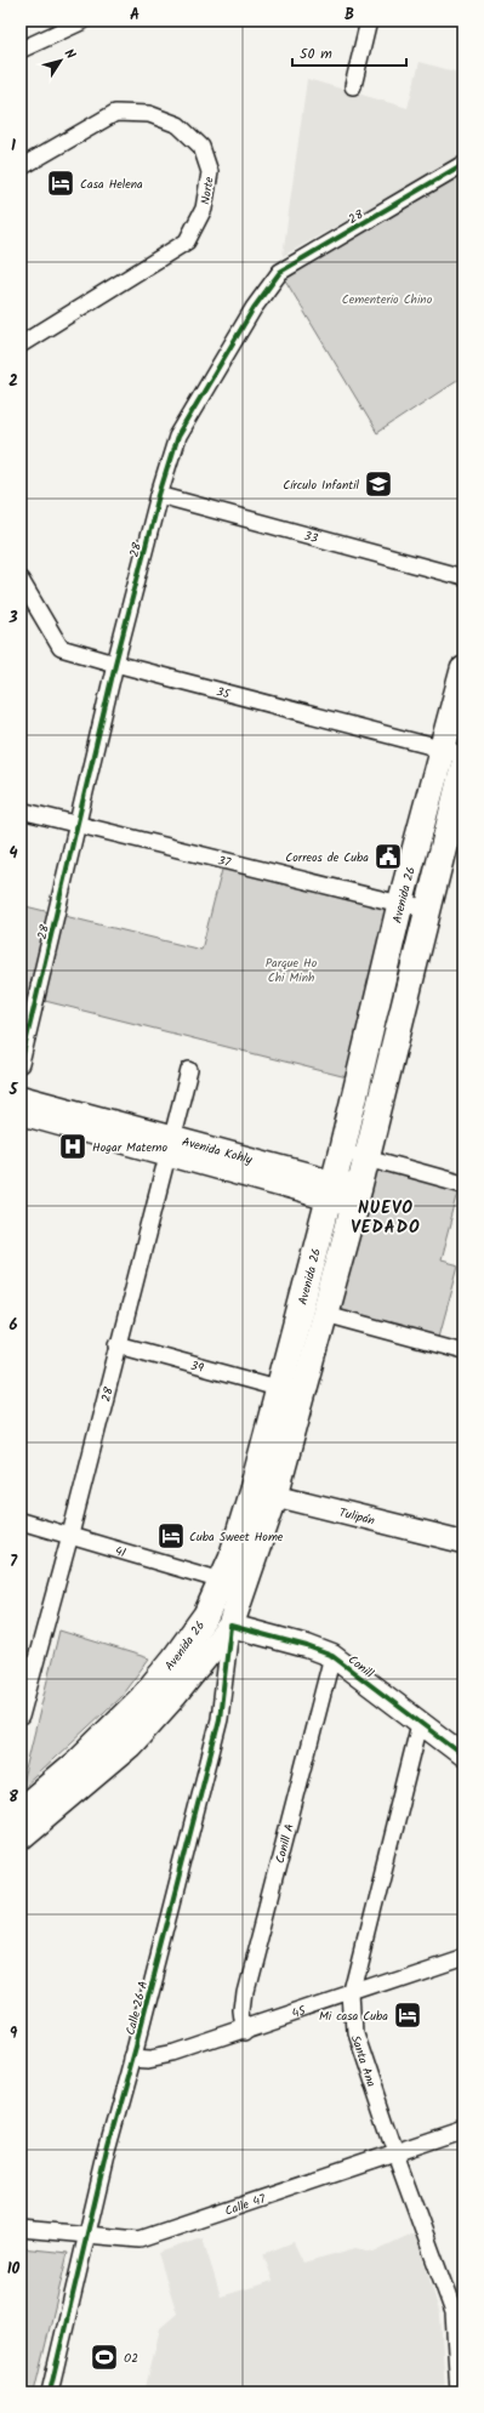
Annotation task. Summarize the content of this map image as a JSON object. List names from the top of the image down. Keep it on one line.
{"streets":{"main road":["Avenida 26"],"street":["Norte","28","33","35","37","Avenida Kohly","39","Tulipán","41","Conill","Conill A","Calle 26 A","45","Santa Ana","Calle 47"]},"crossings":[["28","33"],["28","35"],["28","37"],["28","Avenida Kohly"],["28","39"],["28","41"],["35","Avenida 26"],["37","Avenida 26"],["Avenida 26","Avenida Kohly"],["Avenida 26","39"],["Avenida 26","Tulipán"],["Avenida 26","41"],["Avenida 26","Conill"],["Avenida 26","Calle 26 A"],["Conill","Conill A"],["Conill","Calle 26 A"],["Conill","Santa Ana"],["Conill A","45"],["Calle 26 A","45"],["Calle 26 A","Calle 47"],["45","Santa Ana"],["Santa Ana","Calle 47"]],"districts":["NUEVO VEDADO"],"parks":["Cementerio Chino","Parque Ho Chi Minh"],"places":{"hotel":["Casa Helena","Cuba Sweet Home","Mi casa Cuba"],"school or university":["Círculo Infantil"],"public building":["Correos de Cuba"],"hospital":["Hogar Materno"],"sports":["O2"]},"scale_bar":"50 m","north":"top right","grid":{"columns":["A","B"],"rows":["1","2","3","4","5","6","7","8","9","10"]}}
